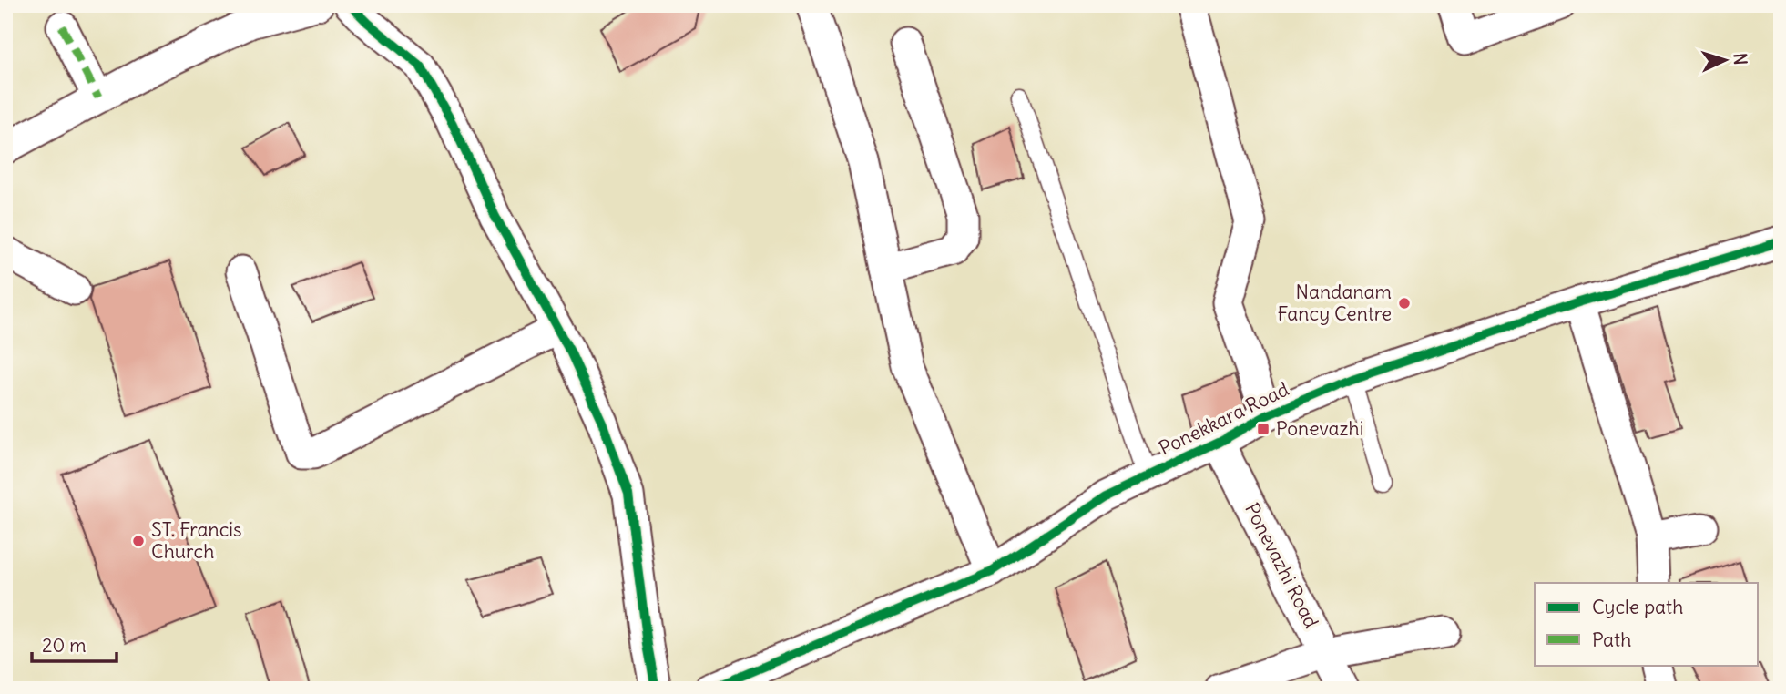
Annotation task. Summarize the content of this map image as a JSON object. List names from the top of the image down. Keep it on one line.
{"streets":{"street":["Ponekkara Road","Ponevazhi Road"]},"crossings":[["Ponekkara Road","Ponevazhi Road"]],"places":{"other":["Nandanam Fancy Centre","ST. Francis Church"],"transit":["Ponevazhi"]},"legend":["Cycle path","Path"],"scale_bar":"20 m","north":"right"}
